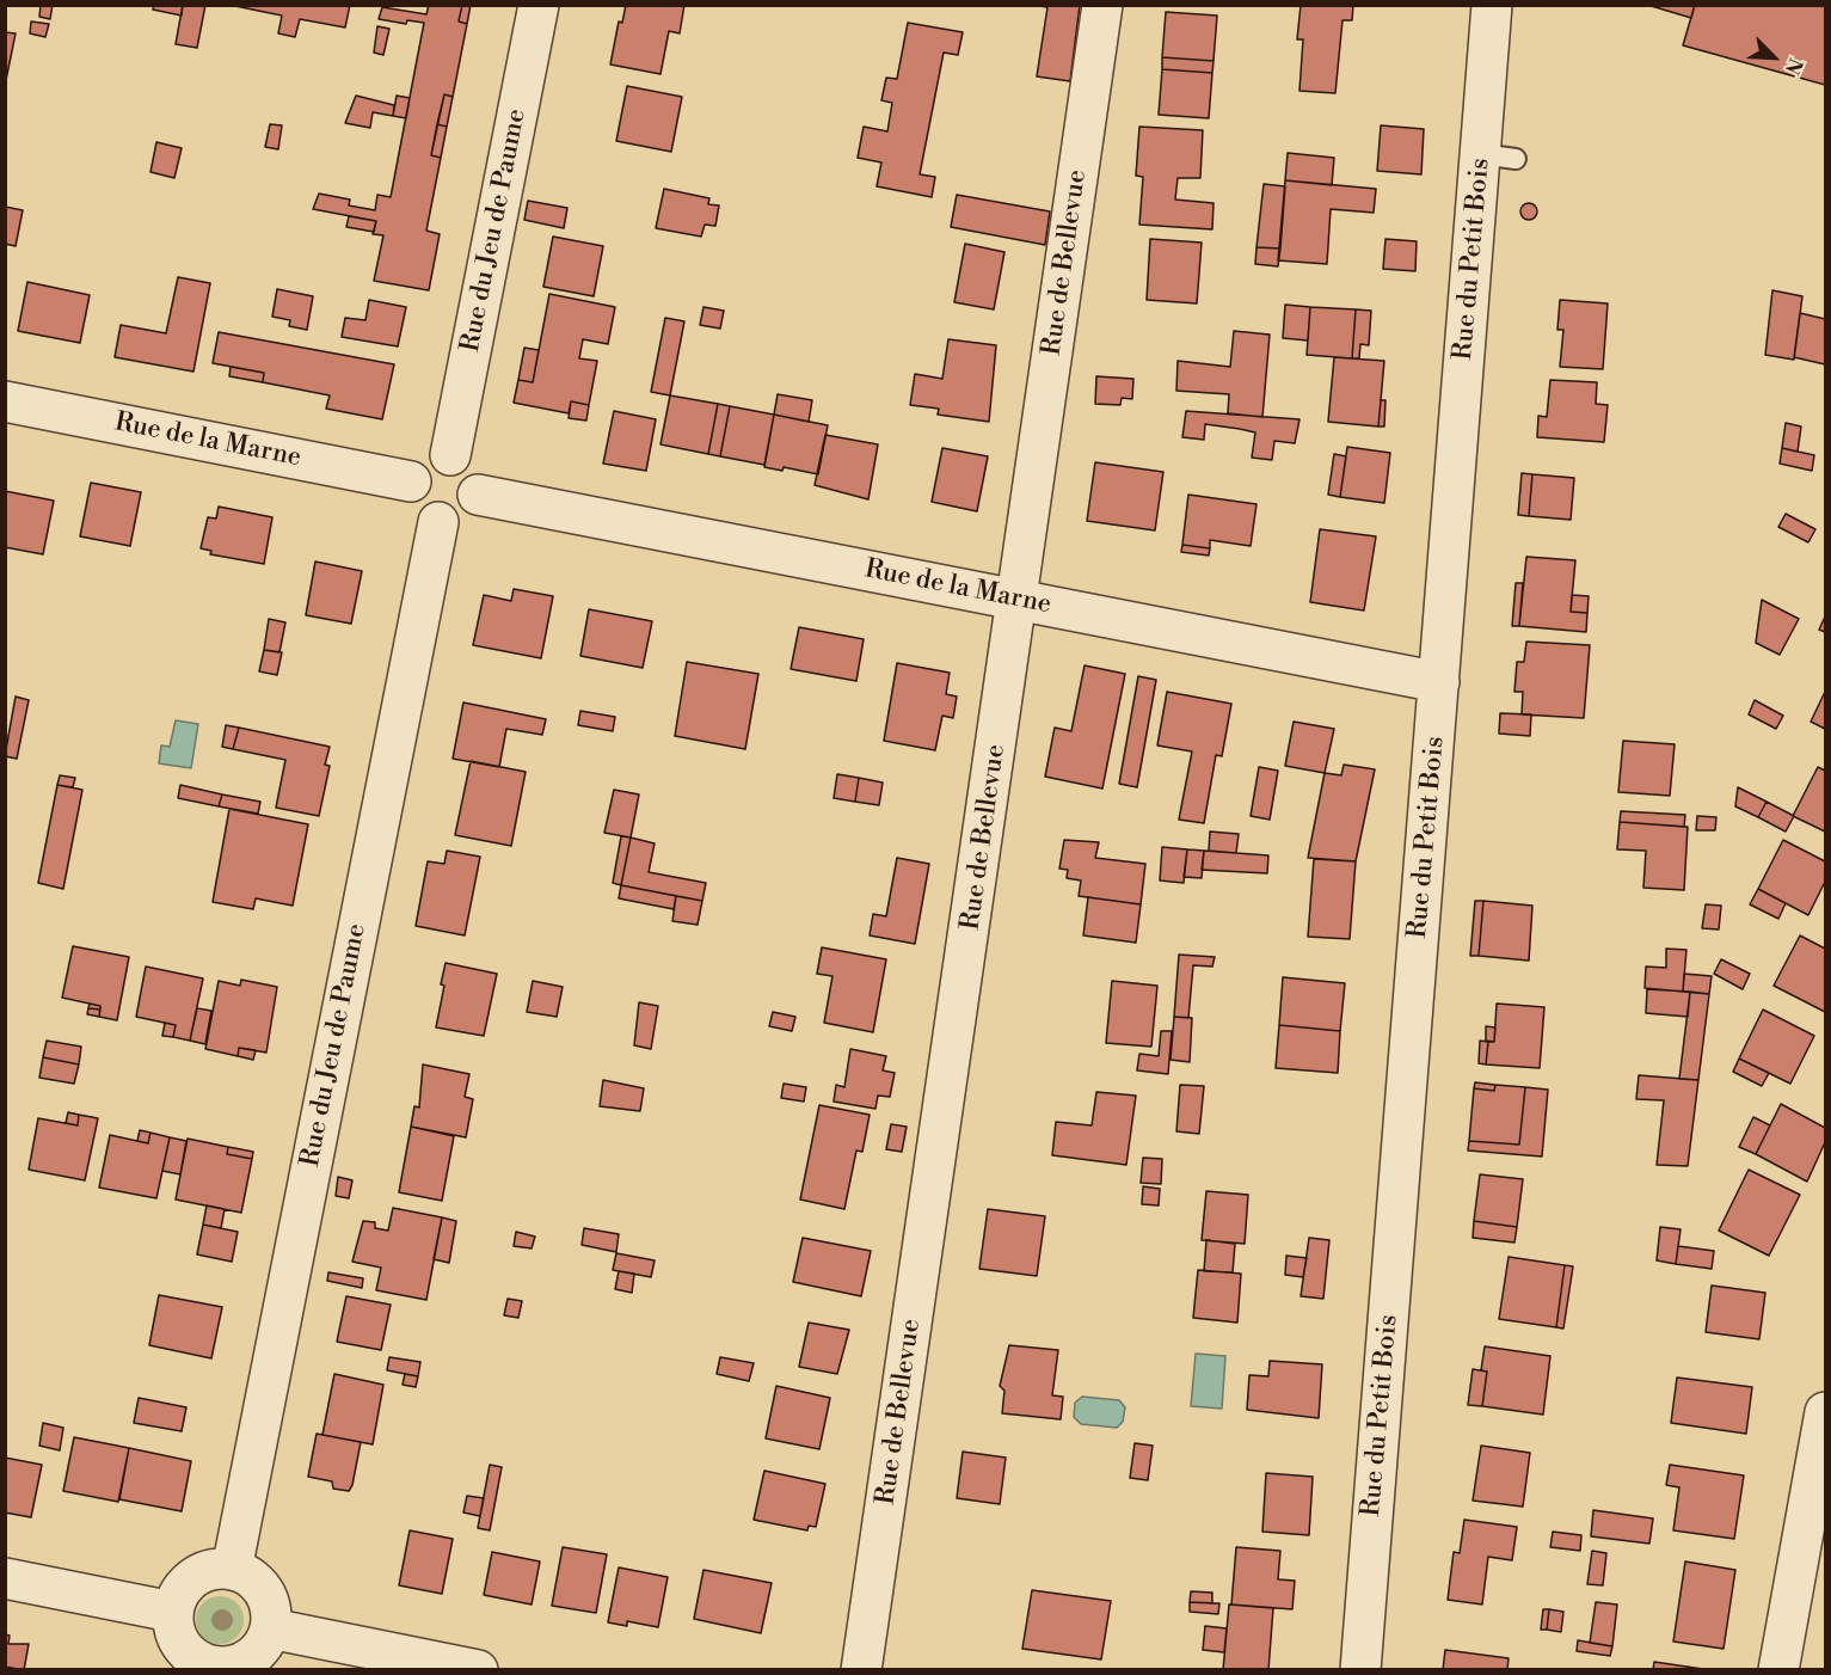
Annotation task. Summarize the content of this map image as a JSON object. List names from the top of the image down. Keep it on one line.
{"streets":{"street":["Rue du Jeu de Paume","Rue du Petit Bois","Rue de Bellevue","Rue de la Marne"]},"crossings":[["Rue du Jeu de Paume","Rue de la Marne"],["Rue du Petit Bois","Rue de la Marne"],["Rue de Bellevue","Rue de la Marne"]],"north":"bottom right"}
